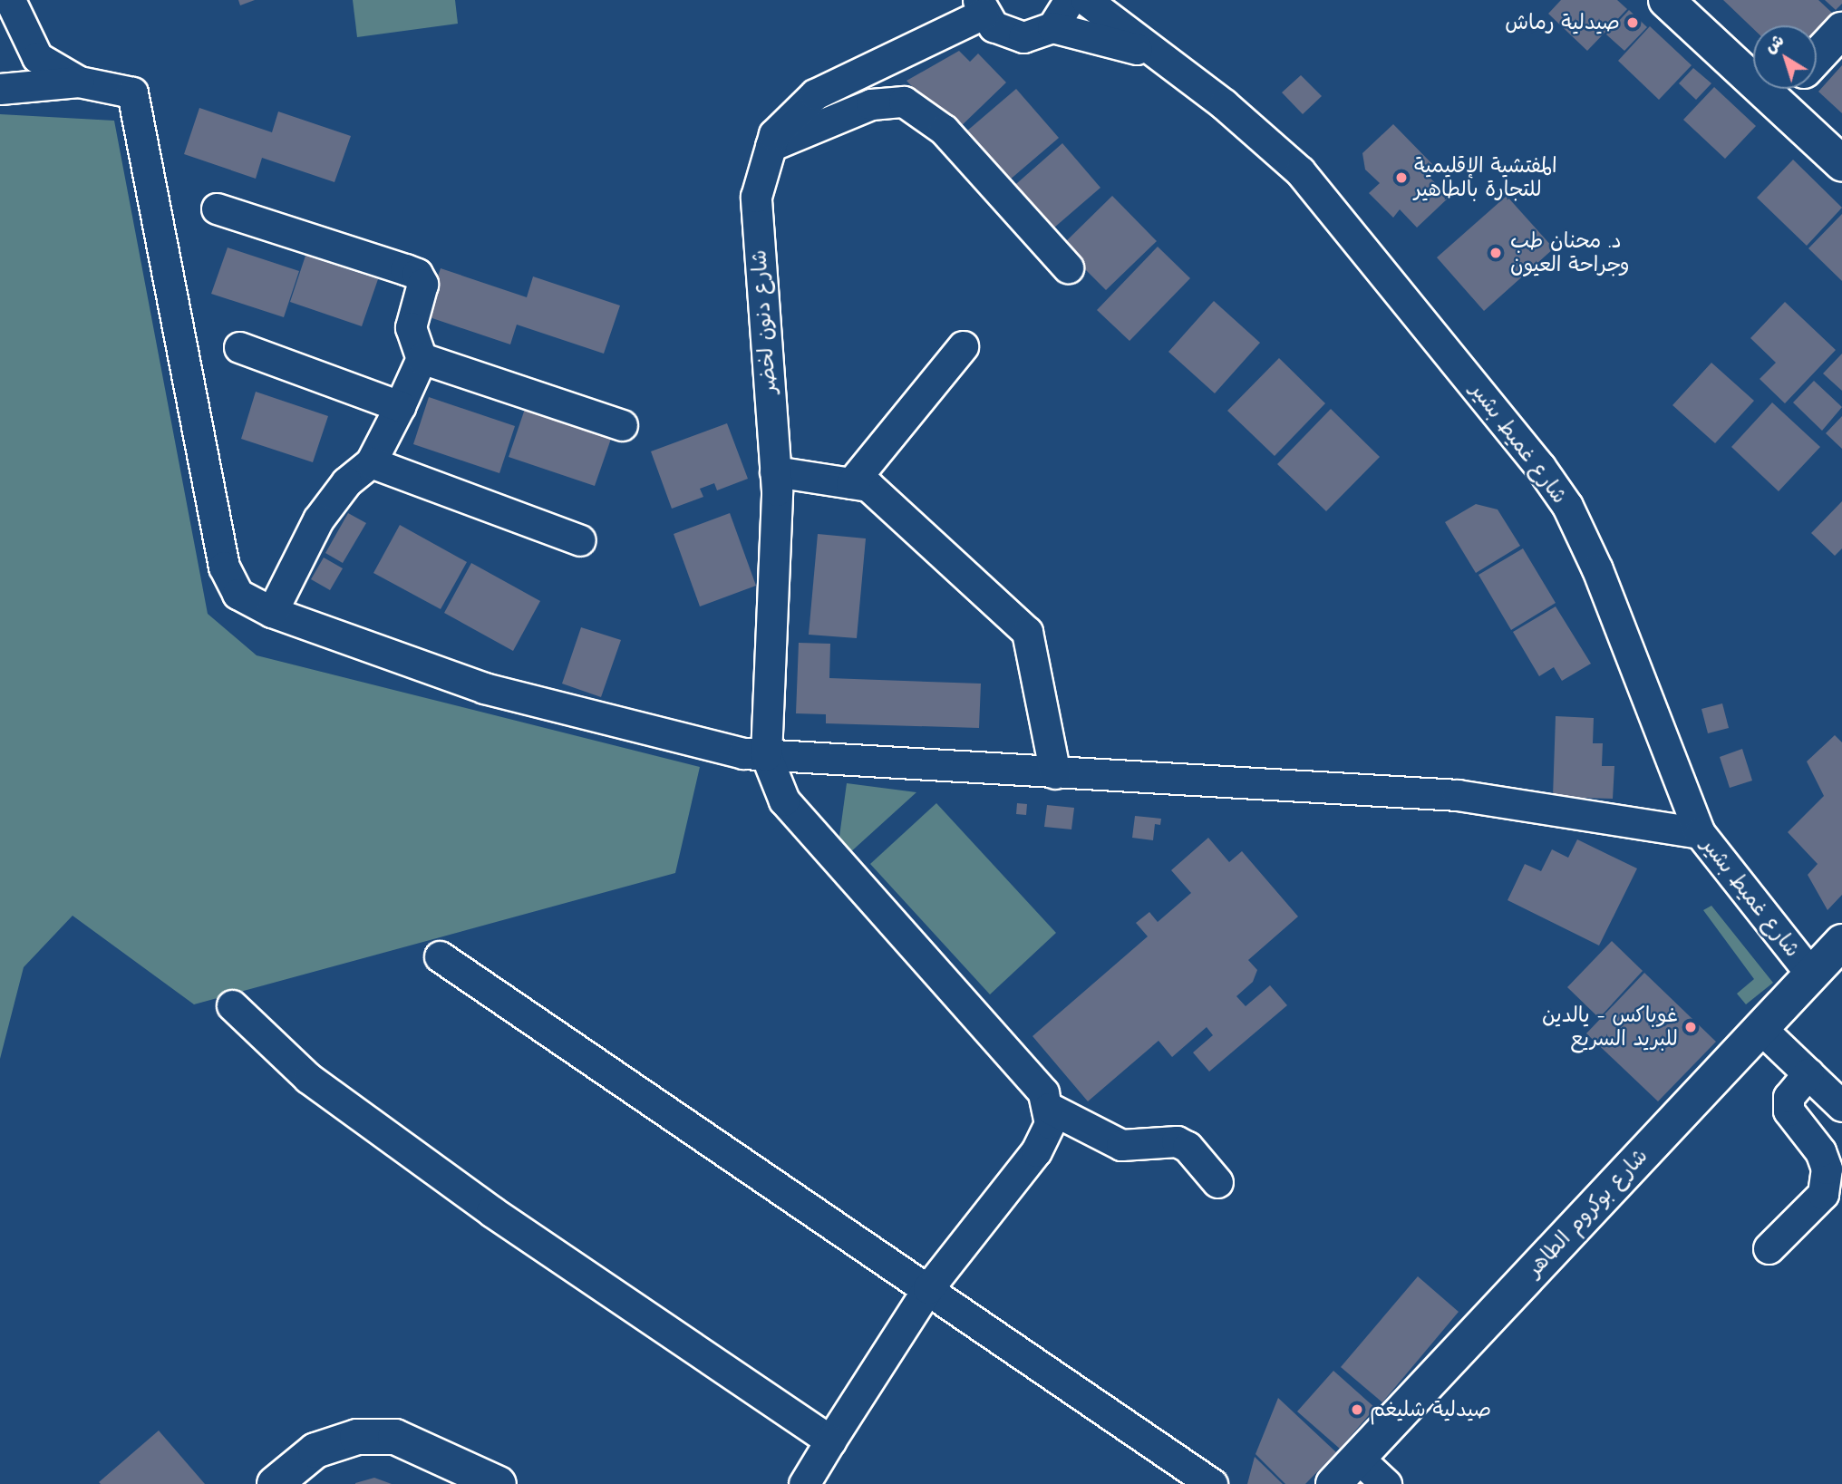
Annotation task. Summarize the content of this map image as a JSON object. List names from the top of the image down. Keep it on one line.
{"streets":{"main road":["شارع بوكروم الطاهر"],"street":["شارع دنون لخضر","شارع غميط بشير"]},"crossings":[["شارع غميط بشير","شارع بوكروم الطاهر"]],"places":["صيدلية رماش","المفتشية الإقليمية للتجارة بالطاهير","د. محنان طب وجراحة العيون","غوباكس - يالدين للبريد السريع","صيدلية شليغم"],"north":"top left"}
